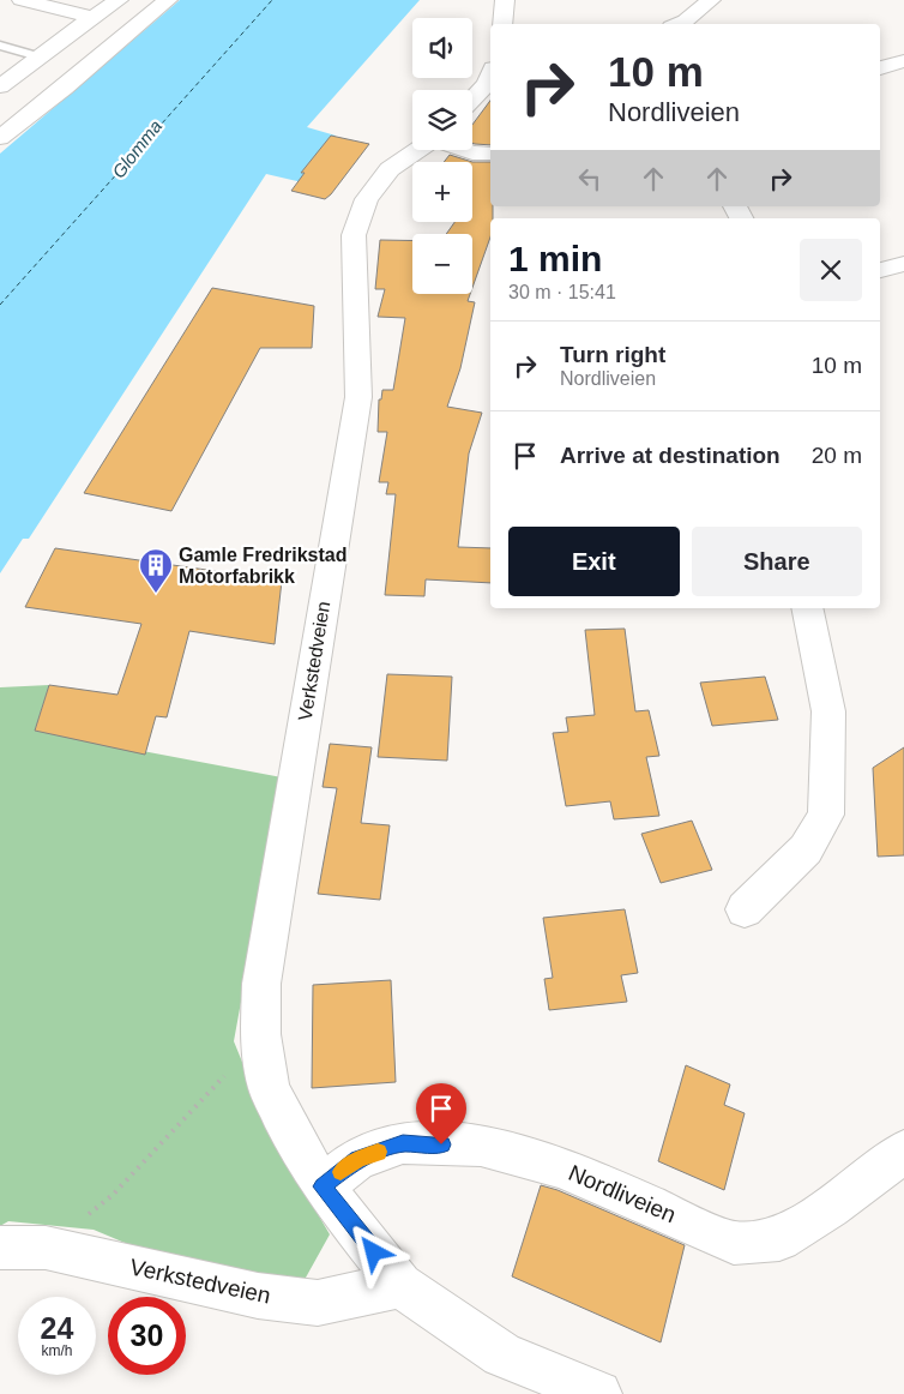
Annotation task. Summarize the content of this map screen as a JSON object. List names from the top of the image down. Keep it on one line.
{"streets":{"street":["Verkstedveien","Nordliveien"]},"crossings":[["Verkstedveien","Nordliveien"]],"water":["Glomma"],"places":{"building":["Gamle Fredrikstad Motorfabrikk"]},"page":{"map_buttons":["+","−"],"turn":["10 m","Nordliveien"],"heading":["1 min","30 m · 15:41"],"list":[{"name":"Turn right","note":"Nordliveien","value":"10 m"},{"name":"Arrive at destination","value":"20 m"}],"buttons":["Exit","Share"],"speed":"24 km/h","limit":"30"}}
